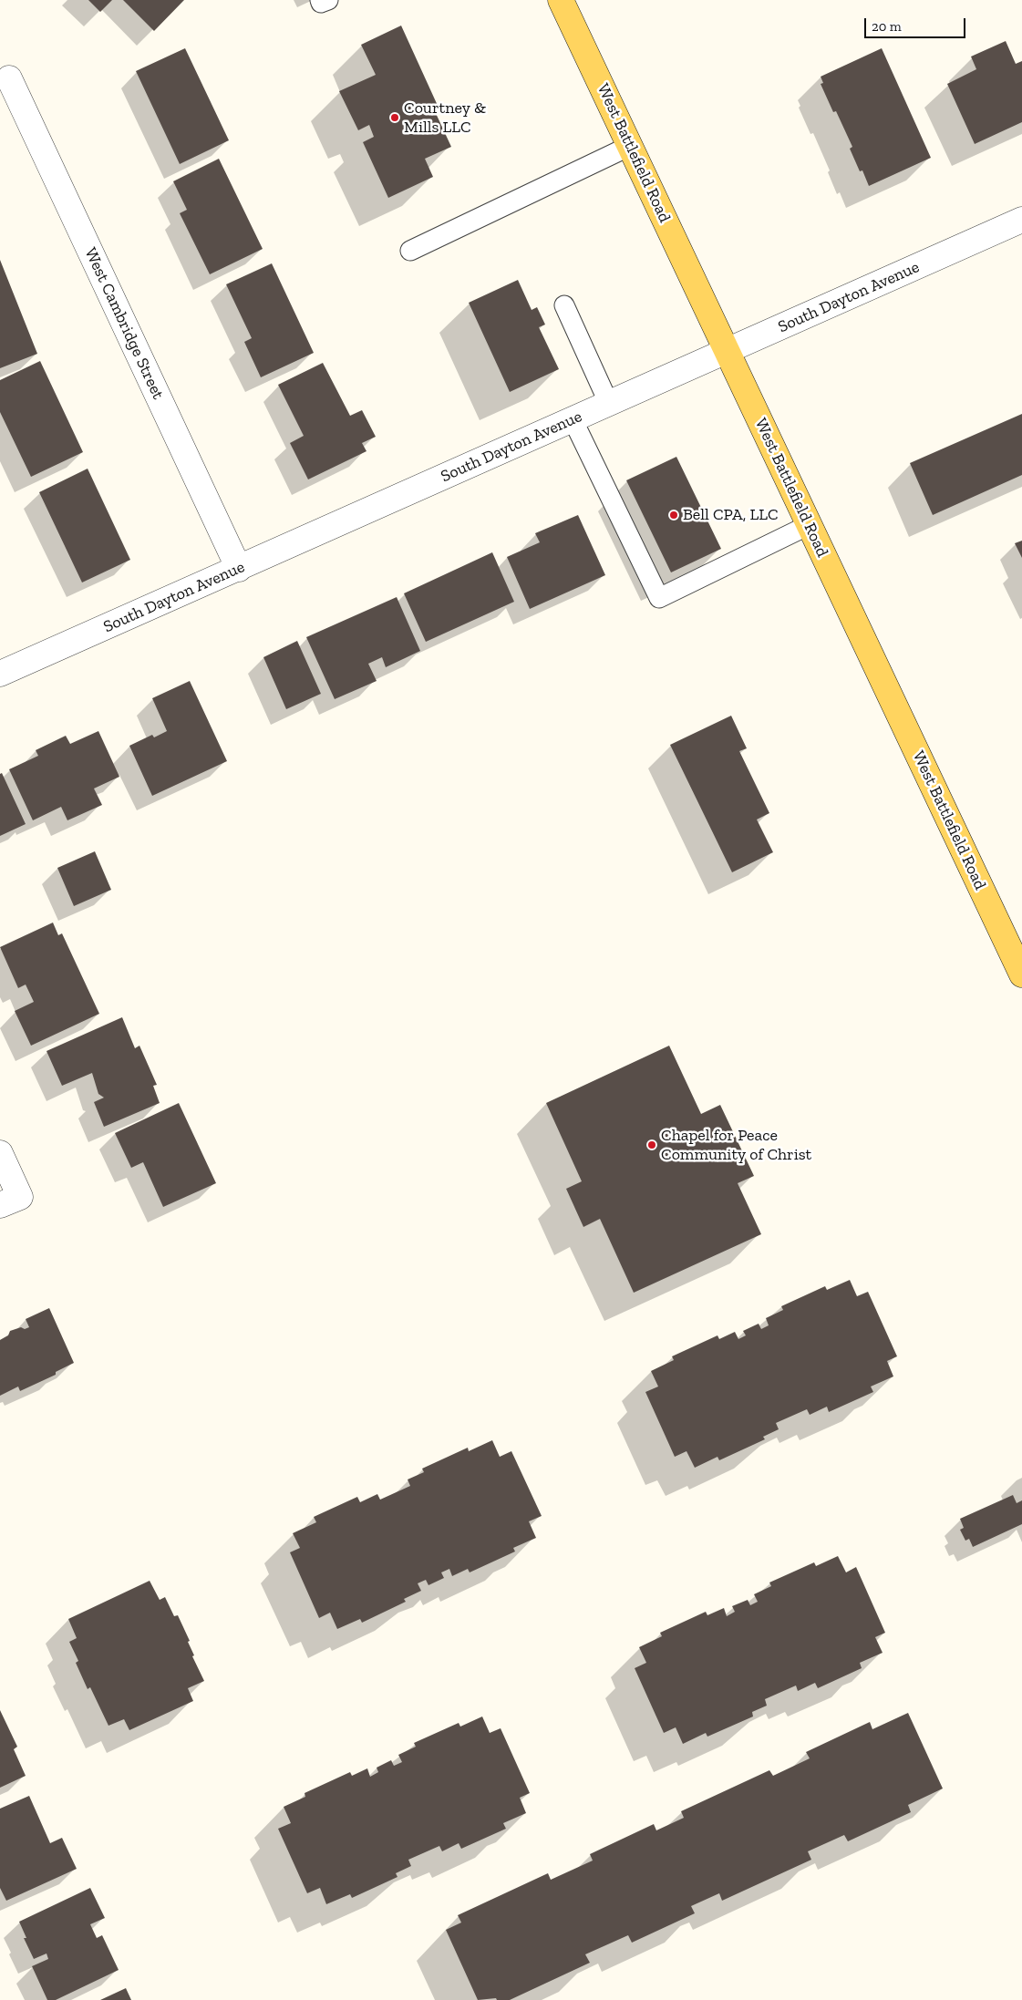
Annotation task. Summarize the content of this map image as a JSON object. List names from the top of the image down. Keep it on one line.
{"streets":{"main road":["West Battlefield Road"],"street":["South Dayton Avenue","West Cambridge Street"]},"crossings":[["West Battlefield Road","South Dayton Avenue"],["South Dayton Avenue","West Cambridge Street"]],"places":["Courtney & Mills LLC","Bell CPA, LLC","Chapel for Peace Community of Christ"],"scale_bar":"20 m"}
